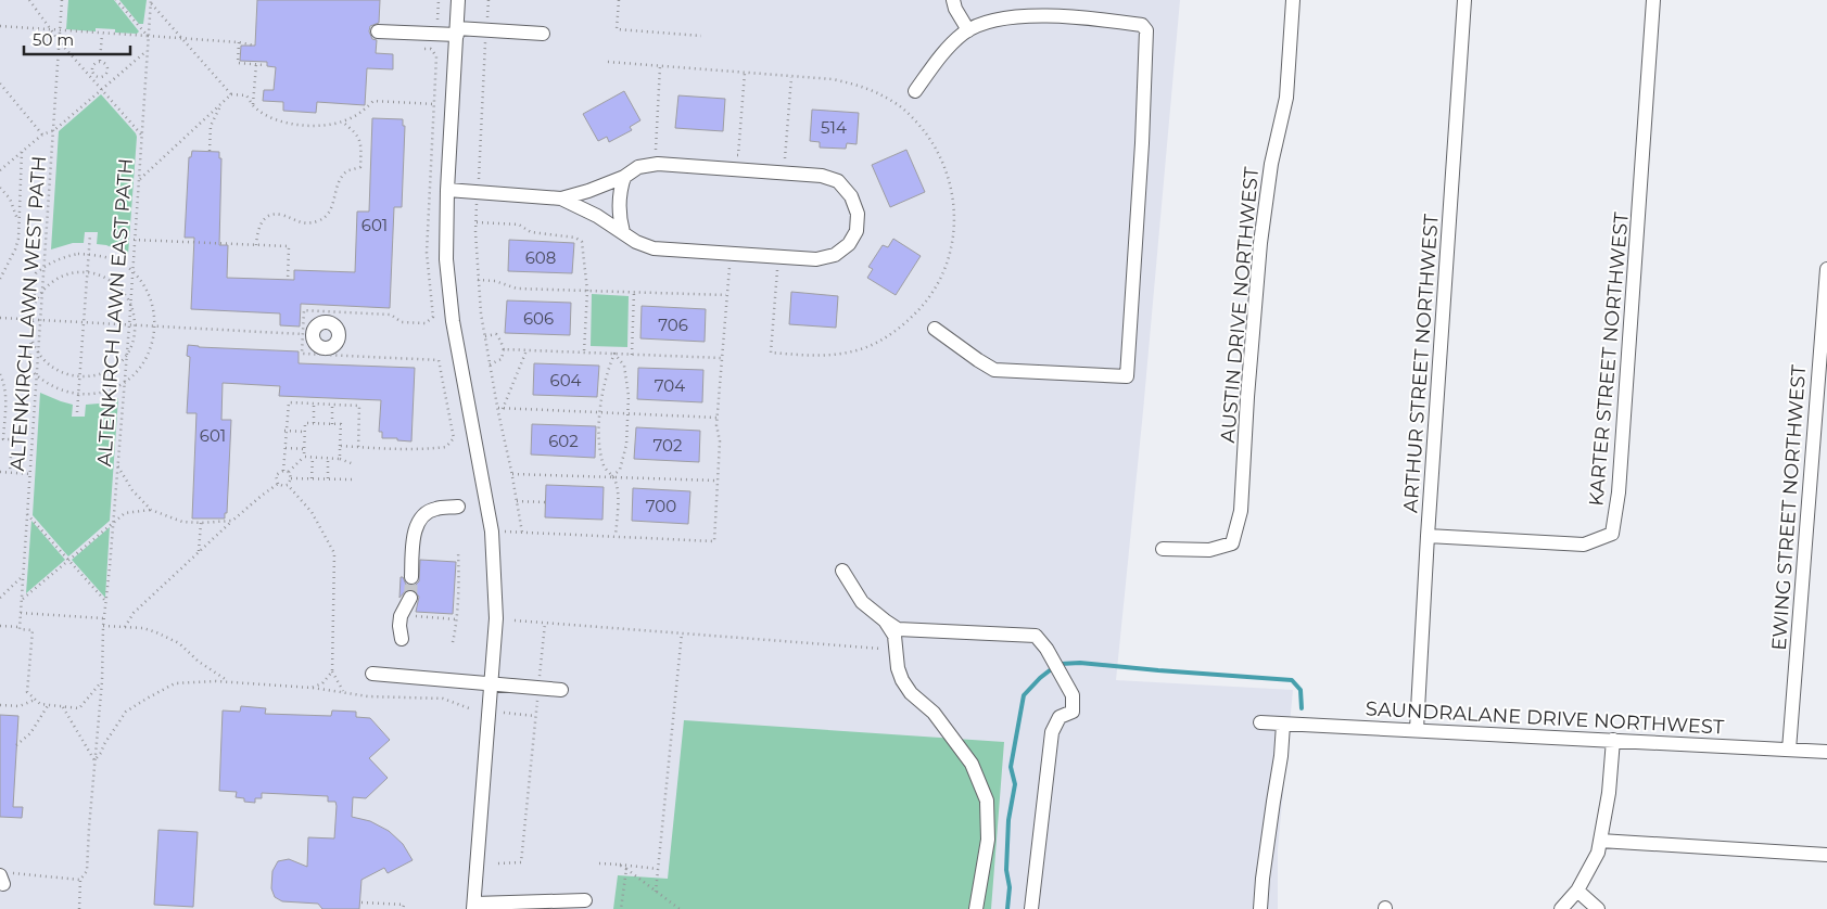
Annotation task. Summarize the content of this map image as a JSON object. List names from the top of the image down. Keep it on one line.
{"streets":{"street":["AUSTIN DRIVE NORTHWEST","KARTER STREET NORTHWEST","ARTHUR STREET NORTHWEST","EWING STREET NORTHWEST","SAUNDRALANE DRIVE NORTHWEST"],"path":["ALTENKIRCH LAWN EAST PATH","ALTENKIRCH LAWN WEST PATH"]},"crossings":[["KARTER STREET NORTHWEST","ARTHUR STREET NORTHWEST"],["ARTHUR STREET NORTHWEST","SAUNDRALANE DRIVE NORTHWEST"],["EWING STREET NORTHWEST","SAUNDRALANE DRIVE NORTHWEST"]],"house_numbers":["514","601","608","606","706","604","704","601","602","702","700"],"scale_bar":"50 m"}
